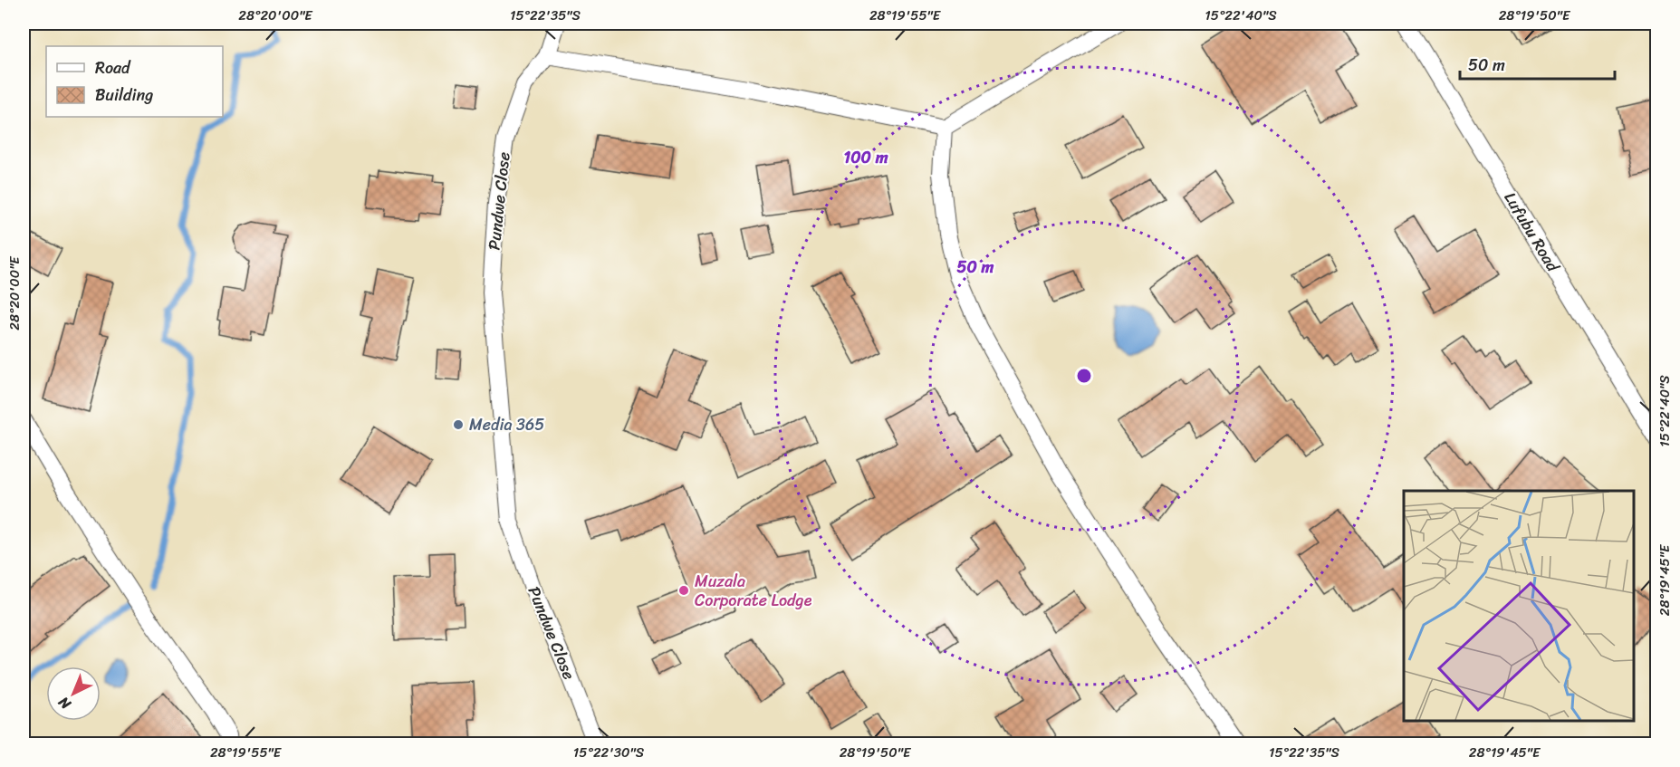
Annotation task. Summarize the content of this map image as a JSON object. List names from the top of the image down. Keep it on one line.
{"streets":{"street":["Pundwe Close","Lufubu Road"]},"places":["Media 365","Muzala Corporate Lodge"],"legend":["Road","Building"],"scale_bar":"50 m","north":"bottom left","coordinates":["28°20'00\"E","15°22'35\"S","28°19'55\"E","15°22'40\"S","28°19'50\"E","28°19'45\"E","15°22'30\"S"],"rings":["100 m","50 m"]}
